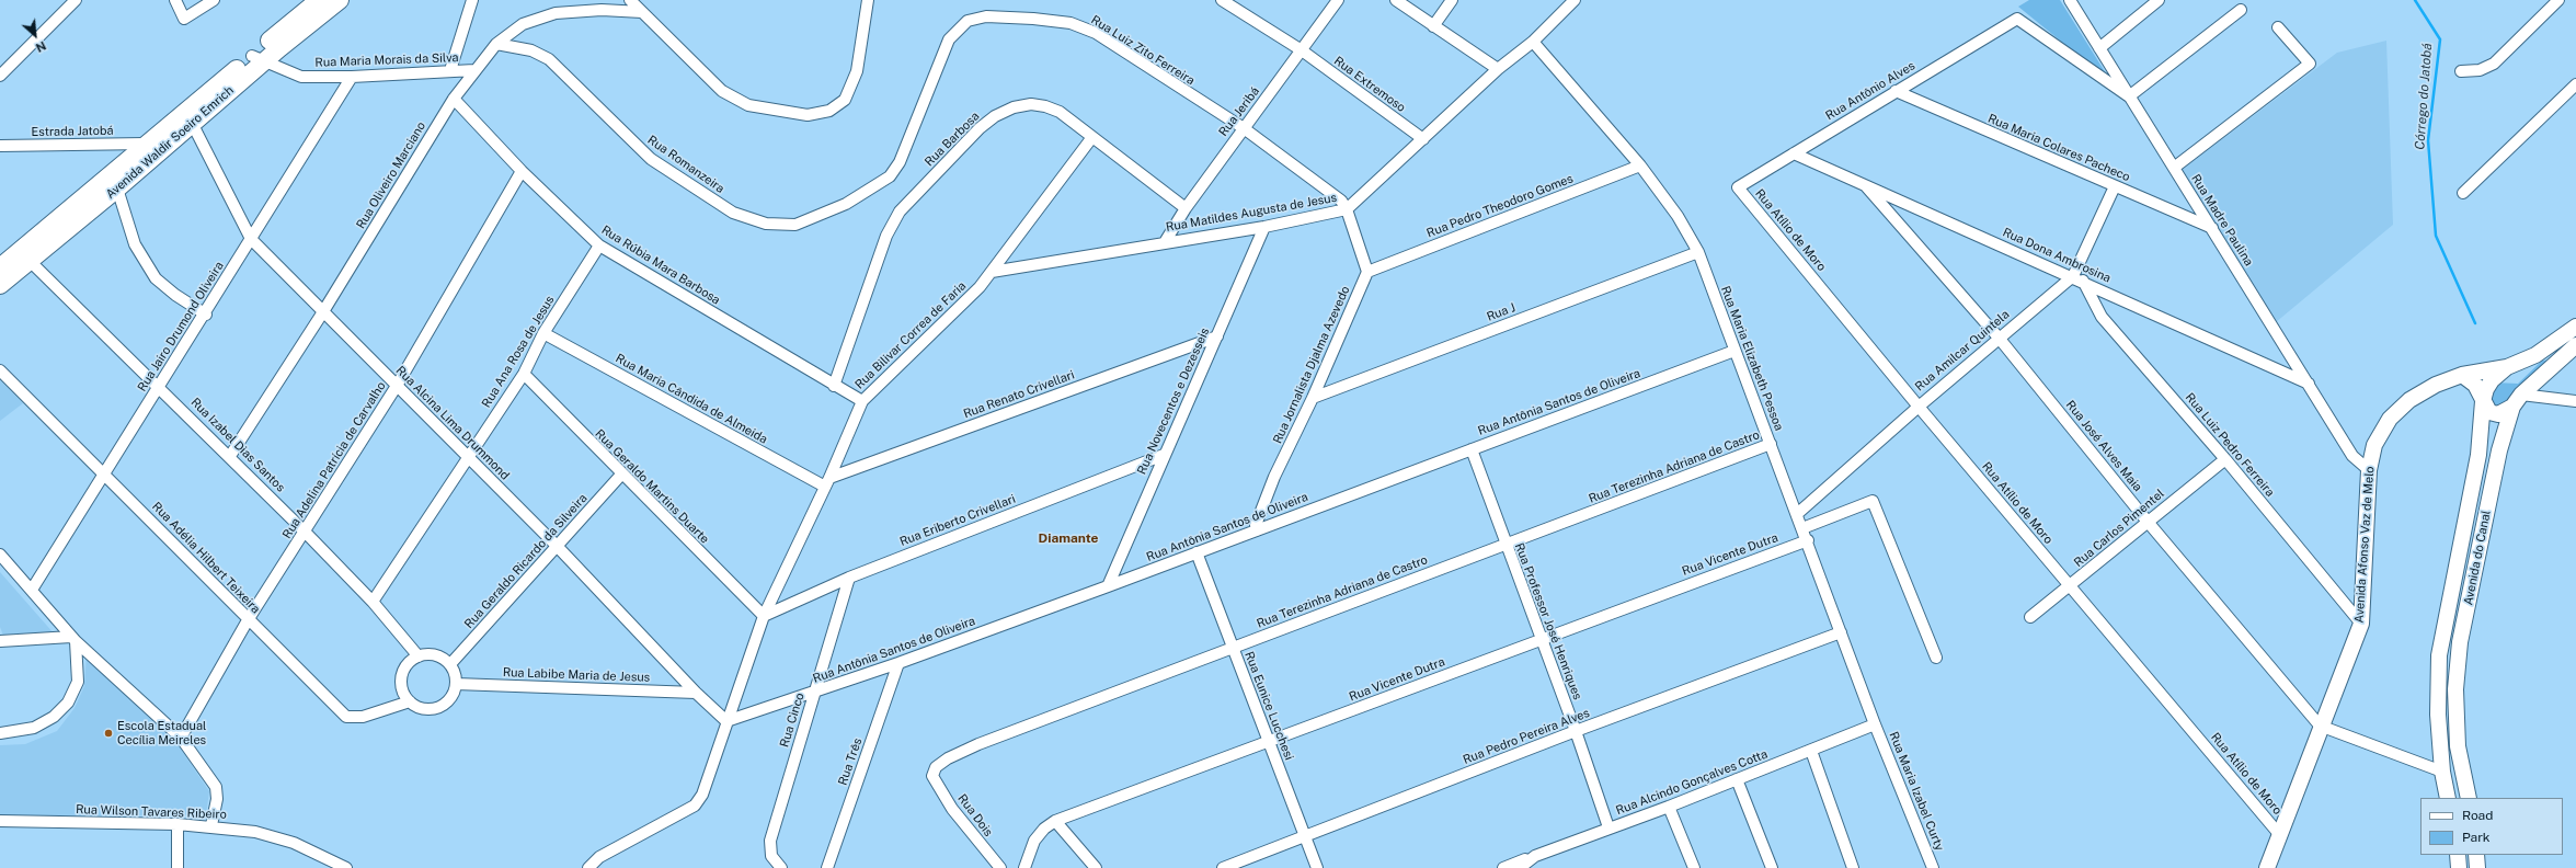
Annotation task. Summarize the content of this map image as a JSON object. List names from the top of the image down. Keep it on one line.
{"streets":{"main road":["Avenida Waldir Soeiro Emrich","Avenida Afonso Vaz de Melo","Avenida do Canal"],"street":["Rua Luiz Zito Ferreira","Rua Maria Morais da Silva","Rua Extremoso","Rua Antônio Alves","Rua Jeribá","Estrada Jatobá","Rua Barbosa","Rua Maria Colares Pacheco","Rua Romanzeira","Rua Oliveiro Marciano","Rua Pedro Theodoro Gomes","Rua Matildes Augusta de Jesus","Rua Madre Paulina","Rua Atílio de Moro","Rua Dona Ambrosina","Rua Rúbia Mara Barbosa","Rua J","Rua Jairo Drumond Oliveira","Rua Bilivar Correa de Faria","Rua Amilcar Quintela","Rua Ana Rosa de Jesus","Rua Maria Elizabeth Pessoa","Rua Jornalista Djalma Azevedo","Rua Renato Crivellari","Rua Maria Cândida de Almeida","Rua Novecentos e Dezesseis","Rua Antônia Santos de Oliveira","Rua Alcina Lima Drummond","Rua Izabel Dias Santos","Rua Luiz Pedro Ferreira","Rua José Alves Maia","Rua Adelina Patrícia de Carvalho","Rua Terezinha Adriana de Castro","Rua Geraldo Martins Duarte","Rua Eriberto Crivellari","Rua Carlos Pimentel","Rua Vicente Dutra","Rua Adélia Hilbert Teixeira","Rua Geraldo Ricardo da Silveira","Rua Professor José Henriques","Rua Labibe Maria de Jesus","Rua Eunice Lucchesi","Rua Cinco","Rua Pedro Pereira Alves","Rua Três","Rua Alcindo Gonçalves Cotta","Rua Maria Izabel Curty","Rua Wilson Tavares Ribeiro","Rua Dois"]},"crossings":[["Rua Luiz Zito Ferreira","Rua Jeribá"],["Rua Luiz Zito Ferreira","Rua Romanzeira"],["Rua Luiz Zito Ferreira","Rua Matildes Augusta de Jesus"],["Rua Maria Morais da Silva","Avenida Waldir Soeiro Emrich"],["Rua Maria Morais da Silva","Rua Oliveiro Marciano"],["Rua Maria Morais da Silva","Rua Jairo Drumond Oliveira"],["Rua Extremoso","Rua Jeribá"],["Rua Extremoso","Rua Matildes Augusta de Jesus"],["Rua Antônio Alves","Rua Maria Colares Pacheco"],["Rua Antônio Alves","Rua Madre Paulina"],["Rua Antônio Alves","Rua Atílio de Moro"],["Rua Antônio Alves","Rua Dona Ambrosina"],["Rua Jeribá","Rua Barbosa"],["Rua Jeribá","Rua Matildes Augusta de Jesus"],["Estrada Jatobá","Avenida Waldir Soeiro Emrich"],["Rua Barbosa","Rua Rúbia Mara Barbosa"],["Rua Barbosa","Rua Bilivar Correa de Faria"],["Avenida Waldir Soeiro Emrich","Rua Alcina Lima Drummond"],["Avenida Waldir Soeiro Emrich","Rua Izabel Dias Santos"],["Rua Maria Colares Pacheco","Rua Madre Paulina"],["Rua Maria Colares Pacheco","Rua Amilcar Quintela"],["Rua Romanzeira","Rua Oliveiro Marciano"],["Rua Oliveiro Marciano","Rua Rúbia Mara Barbosa"],["Rua Oliveiro Marciano","Rua Alcina Lima Drummond"],["Rua Oliveiro Marciano","Rua Izabel Dias Santos"],["Rua Pedro Theodoro Gomes","Rua Maria Elizabeth Pessoa"],["Rua Pedro Theodoro Gomes","Rua Jornalista Djalma Azevedo"],["Rua Matildes Augusta de Jesus","Rua Bilivar Correa de Faria"],["Rua Matildes Augusta de Jesus","Rua Maria Elizabeth Pessoa"],["Rua Matildes Augusta de Jesus","Rua Novecentos e Dezesseis"],["Rua Madre Paulina","Rua Dona Ambrosina"],["Rua Madre Paulina","Avenida Afonso Vaz de Melo"],["Rua Atílio de Moro","Rua Amilcar Quintela"],["Rua Atílio de Moro","Rua Carlos Pimentel"],["Rua Atílio de Moro","Avenida Afonso Vaz de Melo"],["Rua Dona Ambrosina","Rua Amilcar Quintela"],["Rua Dona Ambrosina","Rua Luiz Pedro Ferreira"],["Rua Dona Ambrosina","Rua José Alves Maia"],["Rua Rúbia Mara Barbosa","Rua Bilivar Correa de Faria"],["Rua Rúbia Mara Barbosa","Rua Ana Rosa de Jesus"],["Rua Rúbia Mara Barbosa","Rua Adelina Patrícia de Carvalho"],["Rua J","Rua Maria Elizabeth Pessoa"],["Rua J","Rua Jornalista Djalma Azevedo"],["Rua Jairo Drumond Oliveira","Rua Alcina Lima Drummond"],["Rua Jairo Drumond Oliveira","Rua Izabel Dias Santos"],["Rua Jairo Drumond Oliveira","Rua Adélia Hilbert Teixeira"],["Rua Bilivar Correa de Faria","Rua Renato Crivellari"],["Rua Bilivar Correa de Faria","Rua Maria Cândida de Almeida"],["Rua Bilivar Correa de Faria","Rua Antônia Santos de Oliveira"],["Rua Bilivar Correa de Faria","Rua Alcina Lima Drummond"],["Rua Bilivar Correa de Faria","Rua Geraldo Martins Duarte"],["Rua Bilivar Correa de Faria","Rua Eriberto Crivellari"],["Rua Amilcar Quintela","Rua Maria Elizabeth Pessoa"],["Rua Amilcar Quintela","Rua Luiz Pedro Ferreira"],["Rua Amilcar Quintela","Rua José Alves Maia"],["Rua Ana Rosa de Jesus","Rua Maria Cândida de Almeida"],["Rua Ana Rosa de Jesus","Rua Alcina Lima Drummond"],["Rua Ana Rosa de Jesus","Rua Izabel Dias Santos"],["Rua Ana Rosa de Jesus","Rua Geraldo Martins Duarte"],["Rua Maria Elizabeth Pessoa","Rua Antônia Santos de Oliveira"],["Rua Maria Elizabeth Pessoa","Rua Terezinha Adriana de Castro"],["Rua Maria Elizabeth Pessoa","Rua Vicente Dutra"],["Rua Maria Elizabeth Pessoa","Rua Pedro Pereira Alves"],["Rua Maria Elizabeth Pessoa","Rua Alcindo Gonçalves Cotta"],["Rua Maria Elizabeth Pessoa","Rua Maria Izabel Curty"],["Rua Jornalista Djalma Azevedo","Rua Antônia Santos de Oliveira"],["Rua Renato Crivellari","Rua Maria Cândida de Almeida"],["Rua Renato Crivellari","Rua Novecentos e Dezesseis"],["Rua Novecentos e Dezesseis","Rua Antônia Santos de Oliveira"],["Rua Novecentos e Dezesseis","Rua Eriberto Crivellari"],["Rua Antônia Santos de Oliveira","Rua Alcina Lima Drummond"],["Rua Antônia Santos de Oliveira","Rua Professor José Henriques"],["Rua Antônia Santos de Oliveira","Rua Eunice Lucchesi"],["Rua Antônia Santos de Oliveira","Rua Cinco"],["Rua Antônia Santos de Oliveira","Rua Três"],["Rua Alcina Lima Drummond","Rua Adelina Patrícia de Carvalho"],["Rua Alcina Lima Drummond","Rua Geraldo Ricardo da Silveira"],["Rua Alcina Lima Drummond","Rua Labibe Maria de Jesus"],["Rua Izabel Dias Santos","Rua Adelina Patrícia de Carvalho"],["Rua Izabel Dias Santos","Rua Adélia Hilbert Teixeira"],["Rua Izabel Dias Santos","Rua Geraldo Ricardo da Silveira"],["Rua Izabel Dias Santos","Rua Labibe Maria de Jesus"],["Rua Luiz Pedro Ferreira","Rua Carlos Pimentel"],["Rua Luiz Pedro Ferreira","Avenida Afonso Vaz de Melo"],["Rua José Alves Maia","Rua Carlos Pimentel"],["Rua José Alves Maia","Avenida Afonso Vaz de Melo"],["Rua Adelina Patrícia de Carvalho","Rua Adélia Hilbert Teixeira"],["Rua Terezinha Adriana de Castro","Rua Professor José Henriques"],["Rua Terezinha Adriana de Castro","Rua Eunice Lucchesi"],["Rua Terezinha Adriana de Castro","Rua Dois"],["Rua Geraldo Martins Duarte","Rua Eriberto Crivellari"],["Rua Geraldo Martins Duarte","Rua Geraldo Ricardo da Silveira"],["Rua Eriberto Crivellari","Rua Cinco"],["Avenida Afonso Vaz de Melo","Avenida do Canal"],["Rua Vicente Dutra","Rua Professor José Henriques"],["Rua Vicente Dutra","Rua Eunice Lucchesi"],["Rua Adélia Hilbert Teixeira","Rua Geraldo Ricardo da Silveira"],["Rua Adélia Hilbert Teixeira","Rua Labibe Maria de Jesus"],["Rua Geraldo Ricardo da Silveira","Rua Labibe Maria de Jesus"],["Rua Professor José Henriques","Rua Pedro Pereira Alves"],["Rua Professor José Henriques","Rua Alcindo Gonçalves Cotta"],["Rua Eunice Lucchesi","Rua Pedro Pereira Alves"],["Rua Alcindo Gonçalves Cotta","Rua Maria Izabel Curty"]],"districts":["Diamante"],"water":["Córrego do Jatobá"],"places":["Escola Estadual Cecília Meireles"],"legend":["Road","Park"],"north":"bottom right"}
